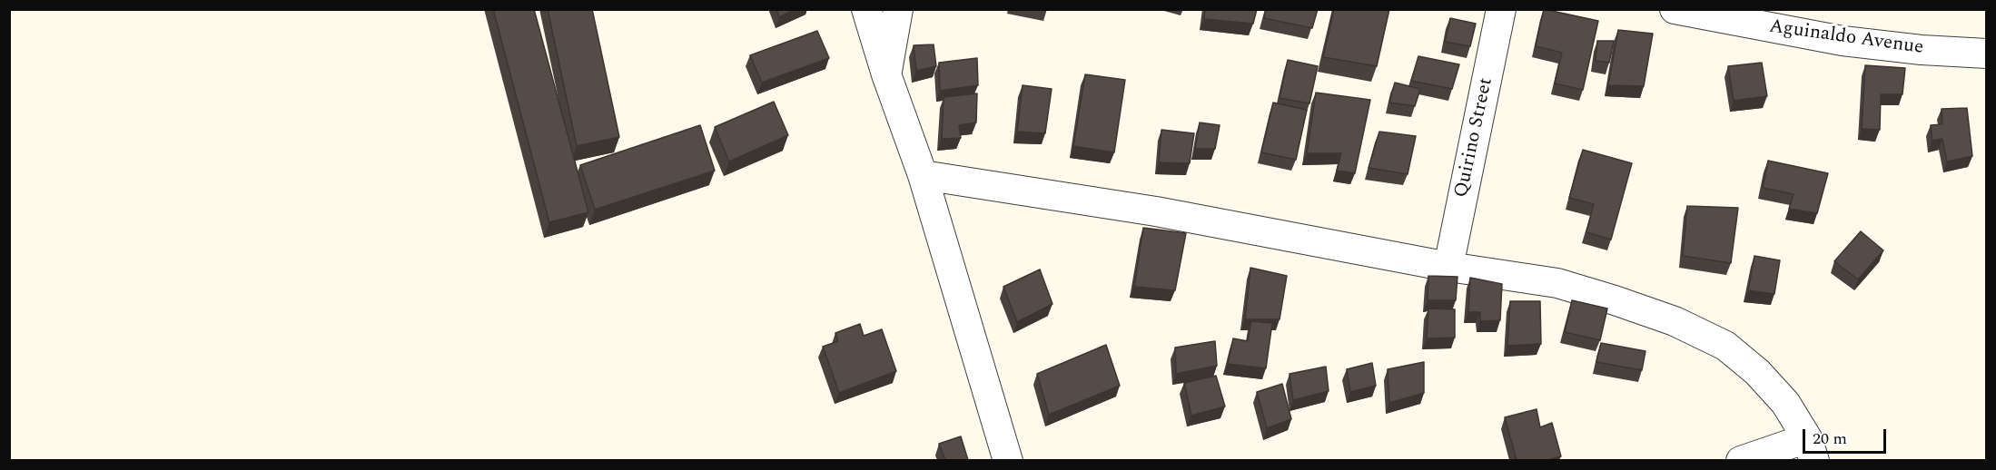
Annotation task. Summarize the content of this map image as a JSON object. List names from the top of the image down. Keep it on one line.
{"streets":{"street":["Aguinaldo Avenue","Quirino Street"]},"scale_bar":"20 m"}
